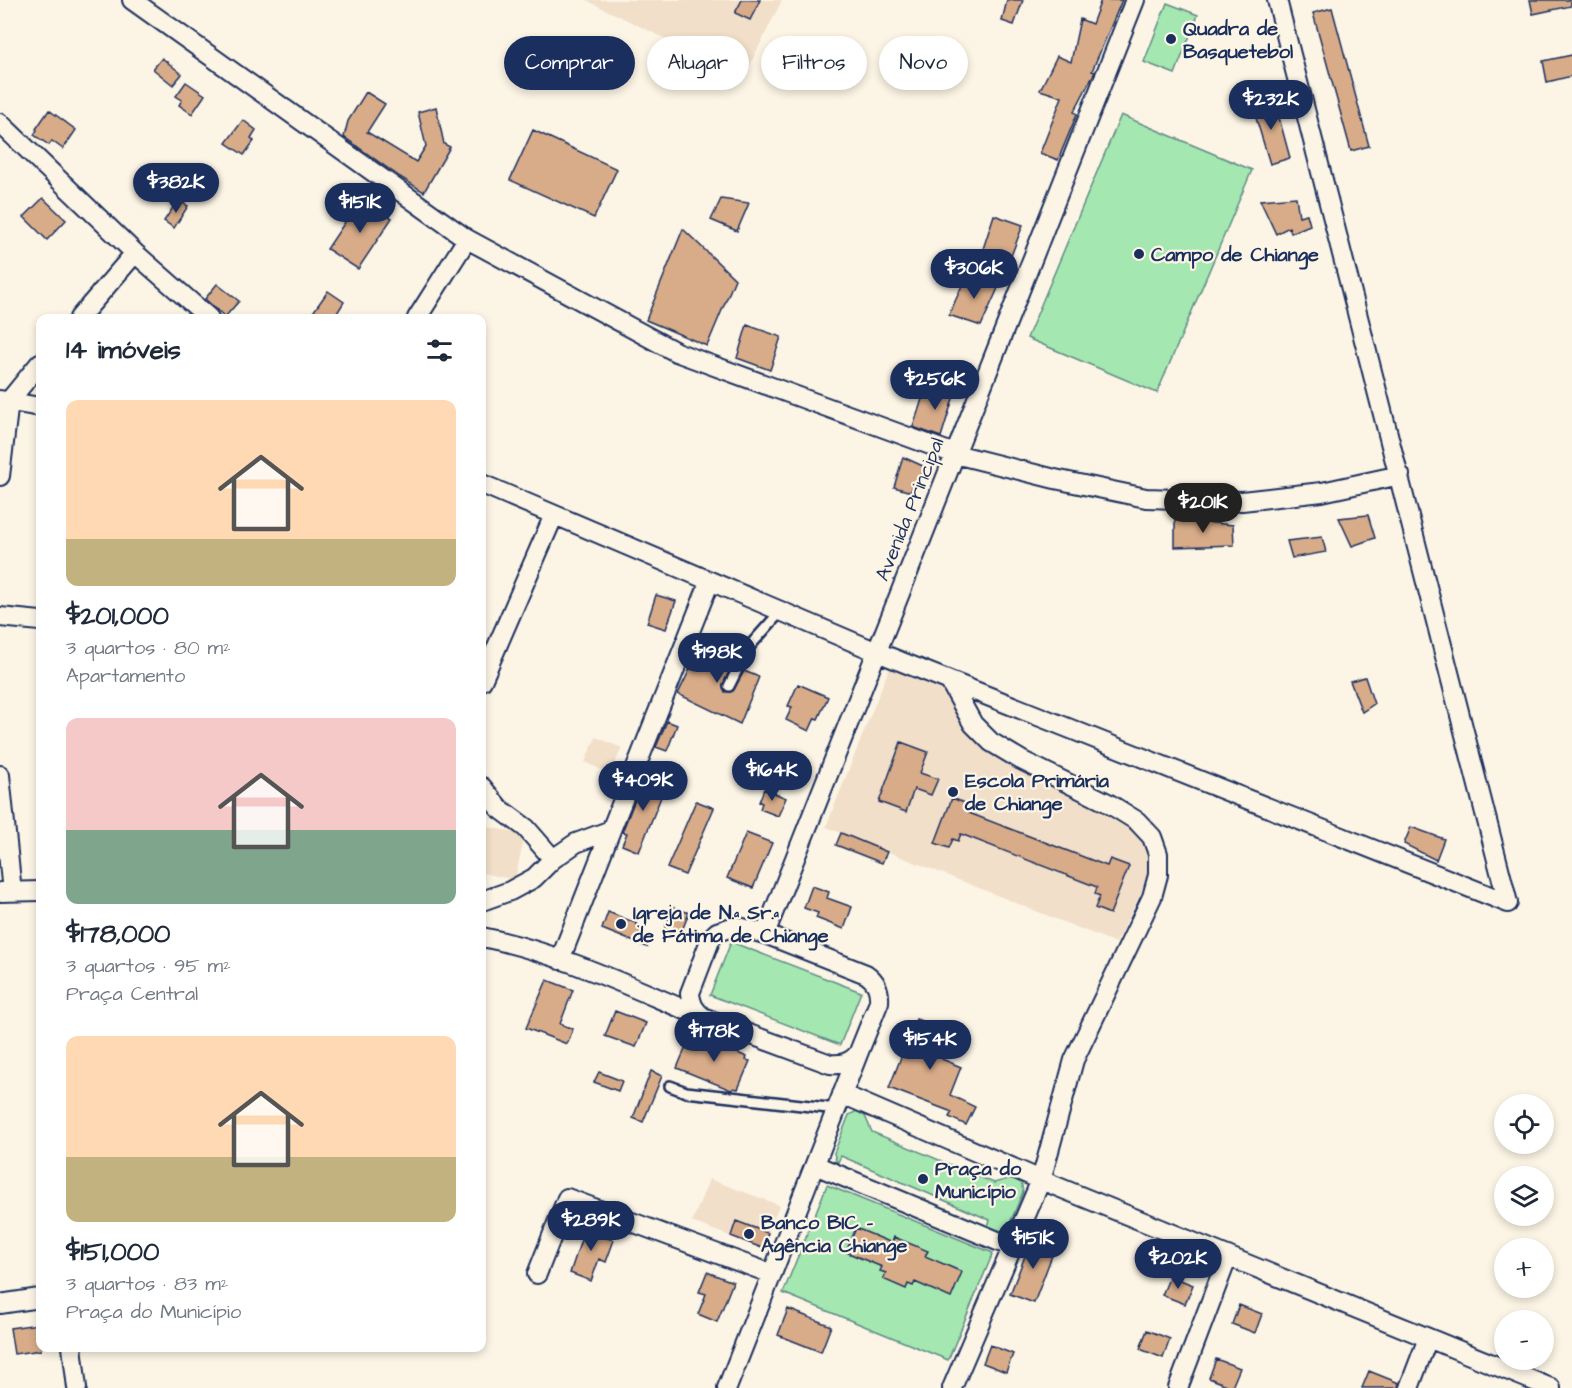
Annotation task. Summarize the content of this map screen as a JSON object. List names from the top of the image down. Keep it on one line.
{"streets":{"street":["Avenida Principal"]},"places":["Quadra de Basquetebol","Campo de Chiange","Escola Primária de Chiange","Igreja de N.ª Sr.ª de Fátima de Chiange","Praça do Município","Banco BIC - Agência Chiange"],"page":{"chip":["Comprar","Alugar","Filtros","Novo"],"price":["$232K","$382K","$151K","$306K","$256K","$201K","$198K","$164K","$409K","$178K","$154K","$289K","$151K","$202K"],"heading":"14 imóveis","list":[{"name":"$201,000","note":"3 quartos · 80 m² · Apartamento"},{"name":"$178,000","note":"3 quartos · 95 m² · Praça Central"},{"name":"$151,000","note":"3 quartos · 83 m² · Praça do Município"}],"map_buttons":["+","−"]}}
